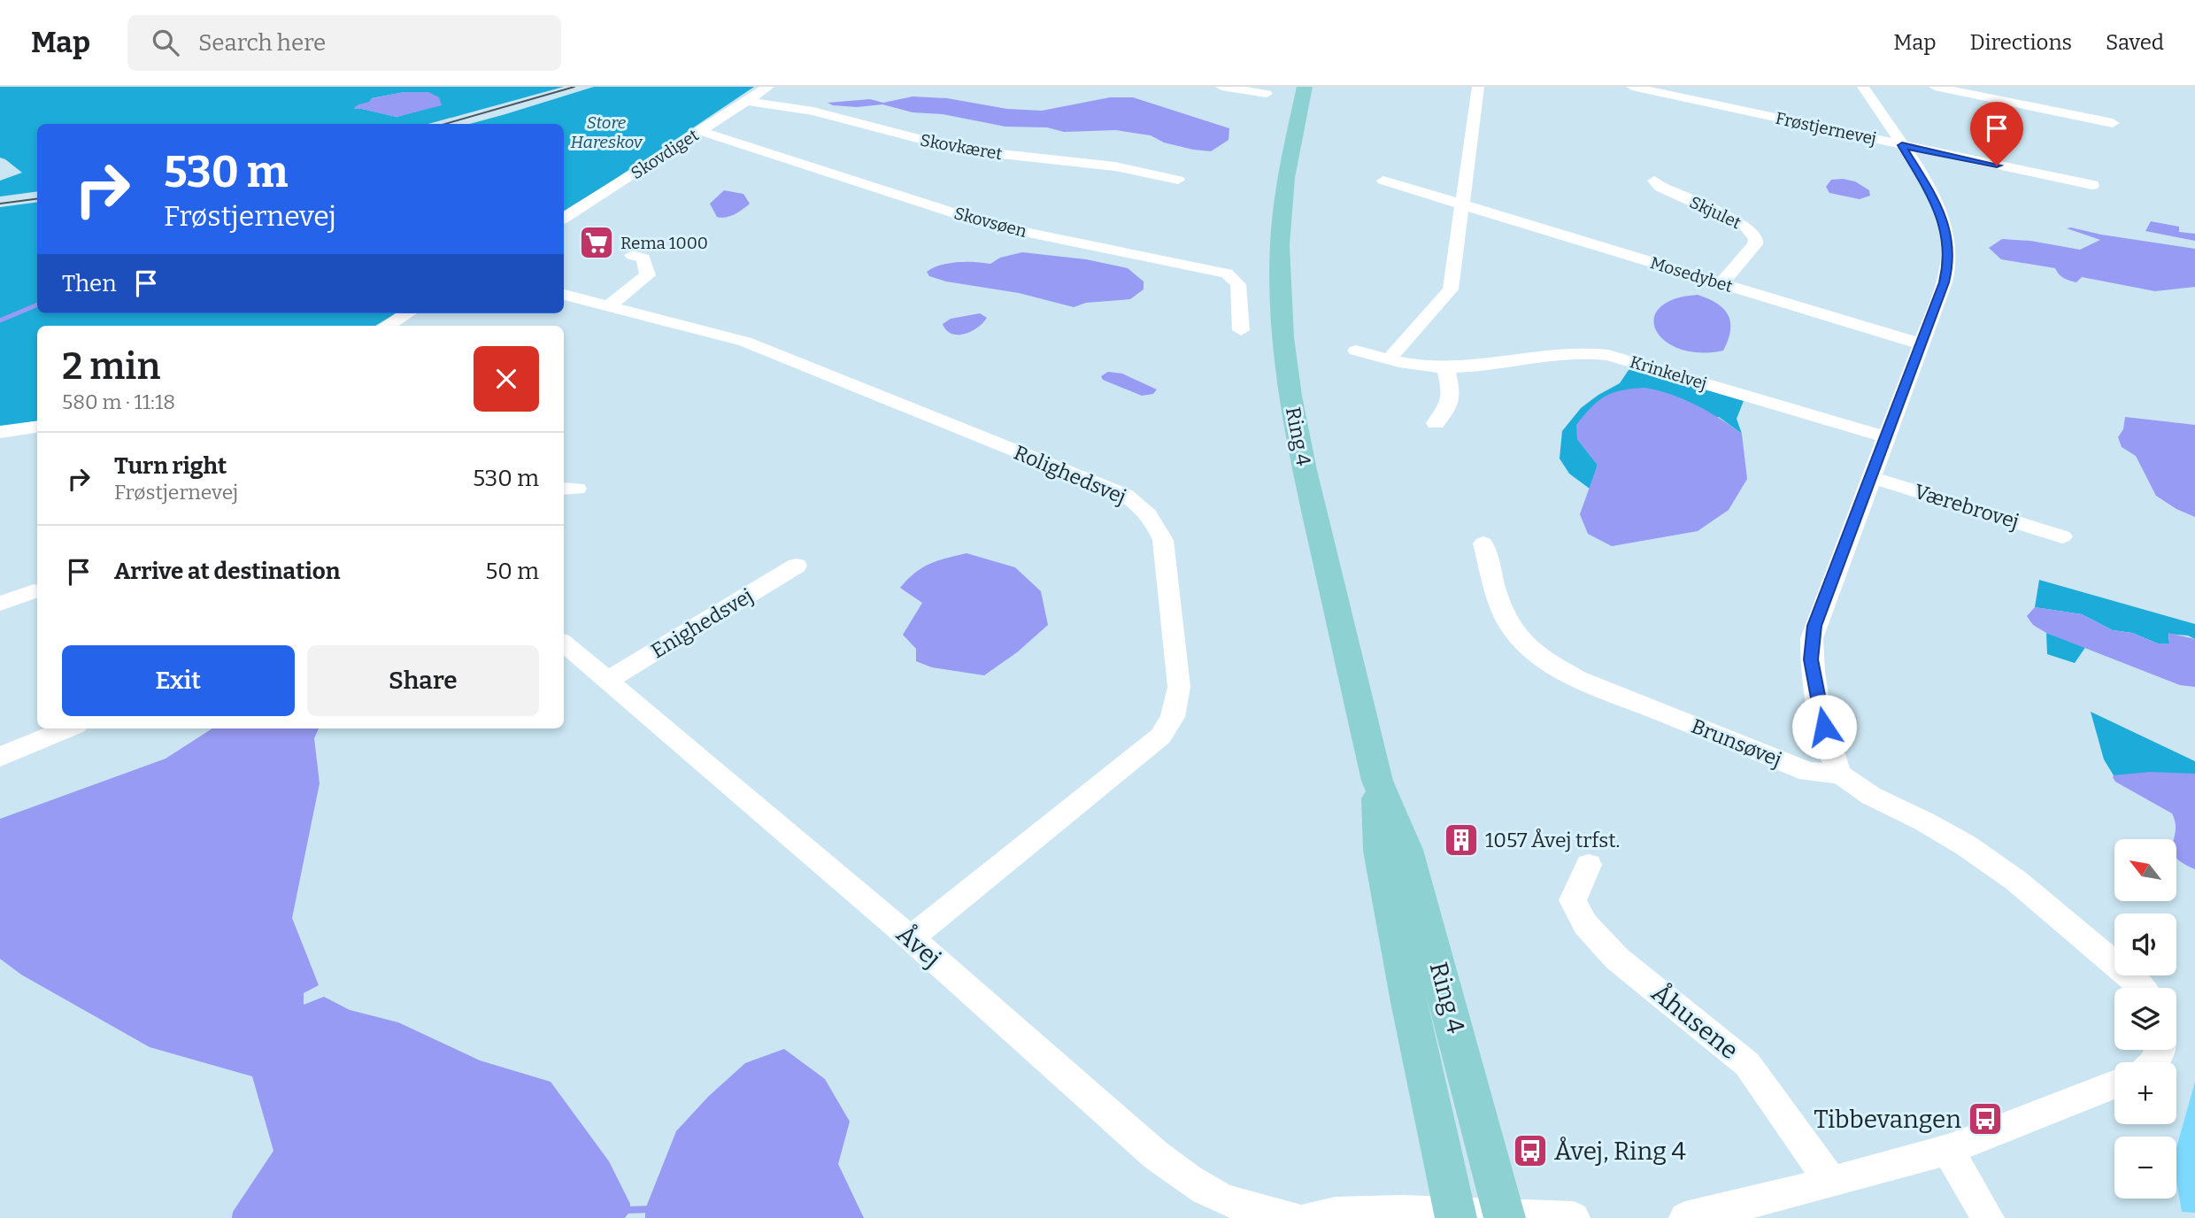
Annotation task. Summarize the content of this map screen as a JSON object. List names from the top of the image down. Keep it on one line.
{"streets":{"main road":["Ring 4"],"street":["Frøstjernevej","Skovkæret","Skovdiget","Skjulet","Skovsøen","Mosedybet","Krinkelvej","Rolighedsvej","Værebrovej","Enighedsvej","Brunsøvej","Åvej","Åhusene"]},"crossings":[["Skovkæret","Skovdiget"],["Skovdiget","Skovsøen"],["Skjulet","Mosedybet"],["Rolighedsvej","Åvej"],["Enighedsvej","Åvej"]],"parks":["Store Hareskov"],"places":{"supermarket":["Rema 1000"],"building":["1057 Åvej trfst."],"bus stop":["Tibbevangen","Åvej, Ring 4"]},"north":"top left","page":{"header":"Map","search":"Search here","nav":["Map","Directions","Saved"],"turn":["530 m","Frøstjernevej"],"then":"Then","heading":["2 min","580 m · 11:18"],"list":[{"name":"Turn right","note":"Frøstjernevej","value":"530 m"},{"name":"Arrive at destination","value":"50 m"}],"buttons":["Exit","Share"],"map_buttons":["+","−"]}}
